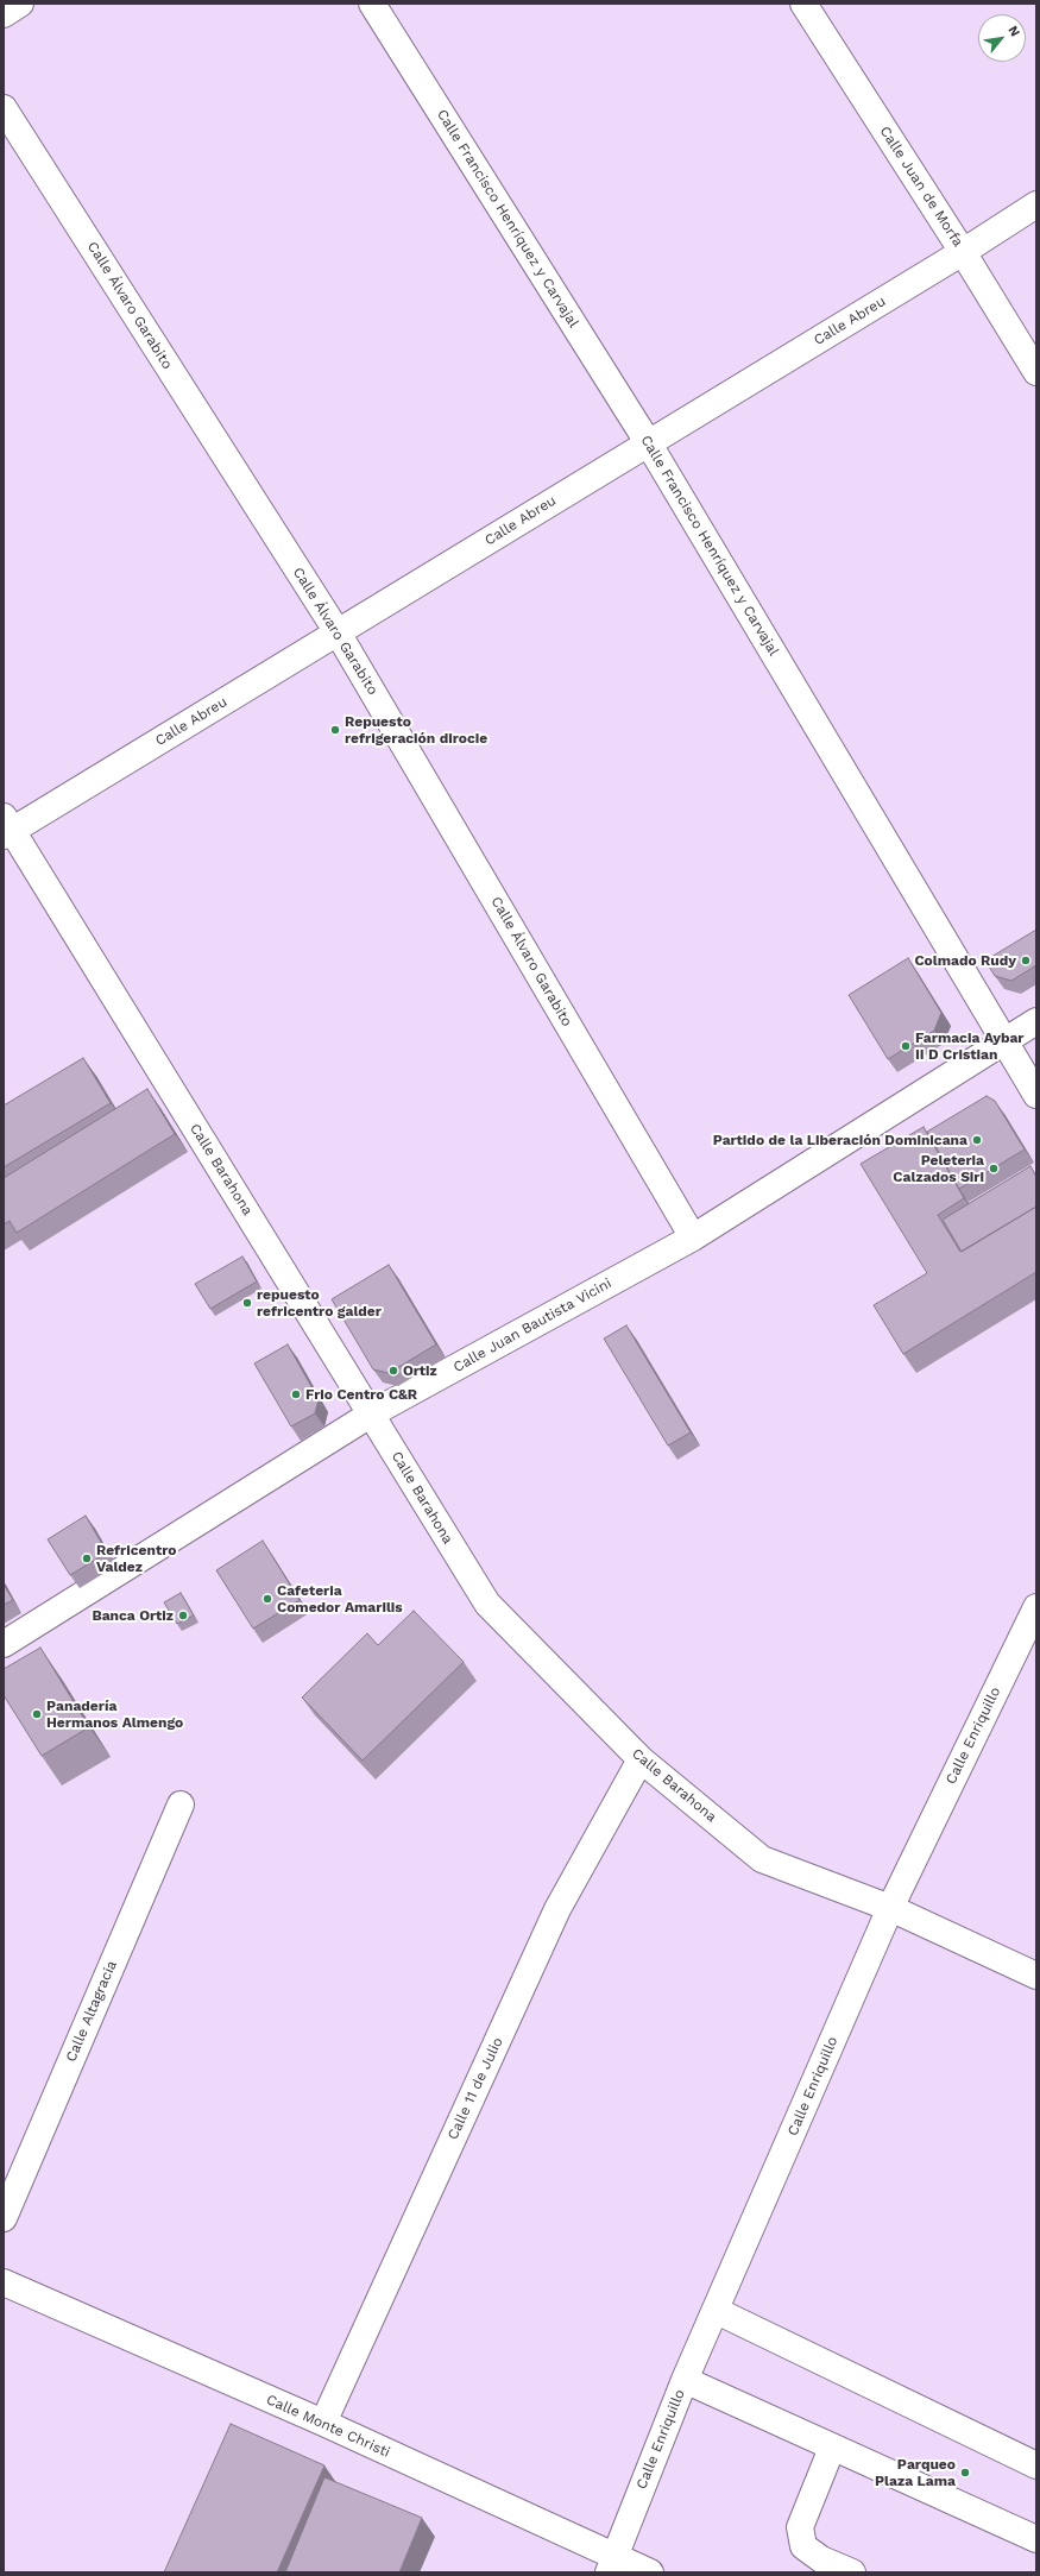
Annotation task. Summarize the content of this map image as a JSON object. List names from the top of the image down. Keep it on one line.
{"streets":{"street":["Calle Juan de Morfa","Calle Francisco Henríquez y Carvajal","Calle Álvaro Garabito","Calle Abreu","Calle Barahona","Calle Juan Bautista Vicini","Calle Enriquillo","Calle Altagracia","Calle 11 de Julio","Calle Monte Christi"]},"crossings":[["Calle Juan de Morfa","Calle Abreu"],["Calle Francisco Henríquez y Carvajal","Calle Abreu"],["Calle Francisco Henríquez y Carvajal","Calle Juan Bautista Vicini"],["Calle Álvaro Garabito","Calle Abreu"],["Calle Álvaro Garabito","Calle Juan Bautista Vicini"],["Calle Abreu","Calle Barahona"],["Calle Barahona","Calle Juan Bautista Vicini"],["Calle Barahona","Calle Enriquillo"],["Calle Barahona","Calle 11 de Julio"],["Calle Enriquillo","Calle Monte Christi"],["Calle 11 de Julio","Calle Monte Christi"]],"places":["Repuesto refrigeración dirocie","Colmado Rudy","Farmacia Aybar II D Cristian","Partido de la Liberación Dominicana","Peleteria Calzados Siri","repuesto refricentro galder","Ortiz","Frio Centro C&R","Refricentro Valdez","Cafeteria Comedor Amarilis","Banca Ortiz","Panadería Hermanos Almengo","Parqueo Plaza Lama"],"north":"top right"}
